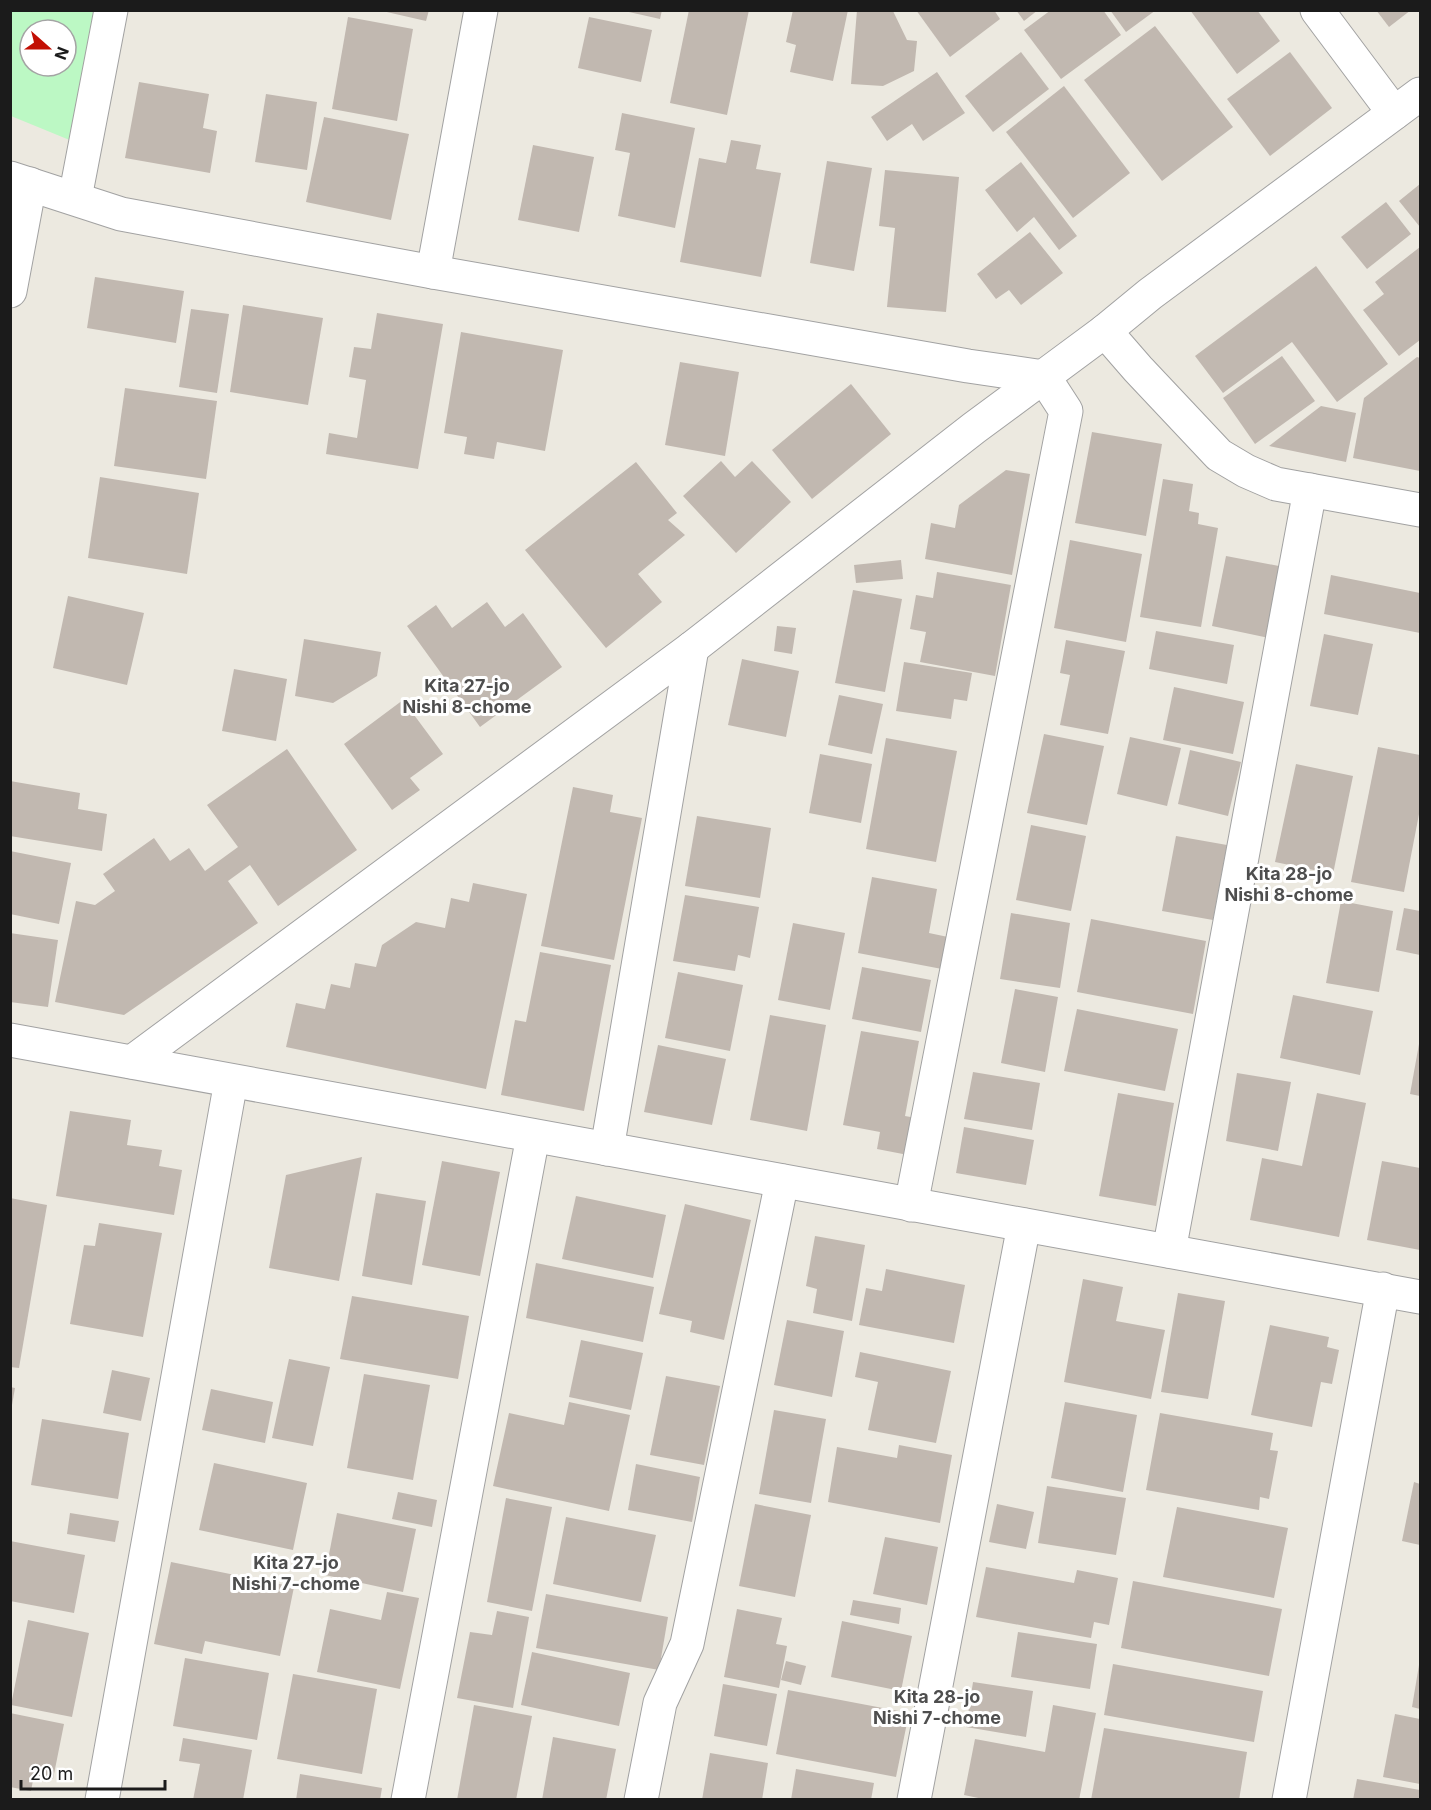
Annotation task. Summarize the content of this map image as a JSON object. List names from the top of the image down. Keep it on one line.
{"districts":["Kita 27-jo Nishi 8-chome","Kita 28-jo Nishi 8-chome","Kita 27-jo Nishi 7-chome","Kita 28-jo Nishi 7-chome"],"scale_bar":"20 m","north":"right"}
